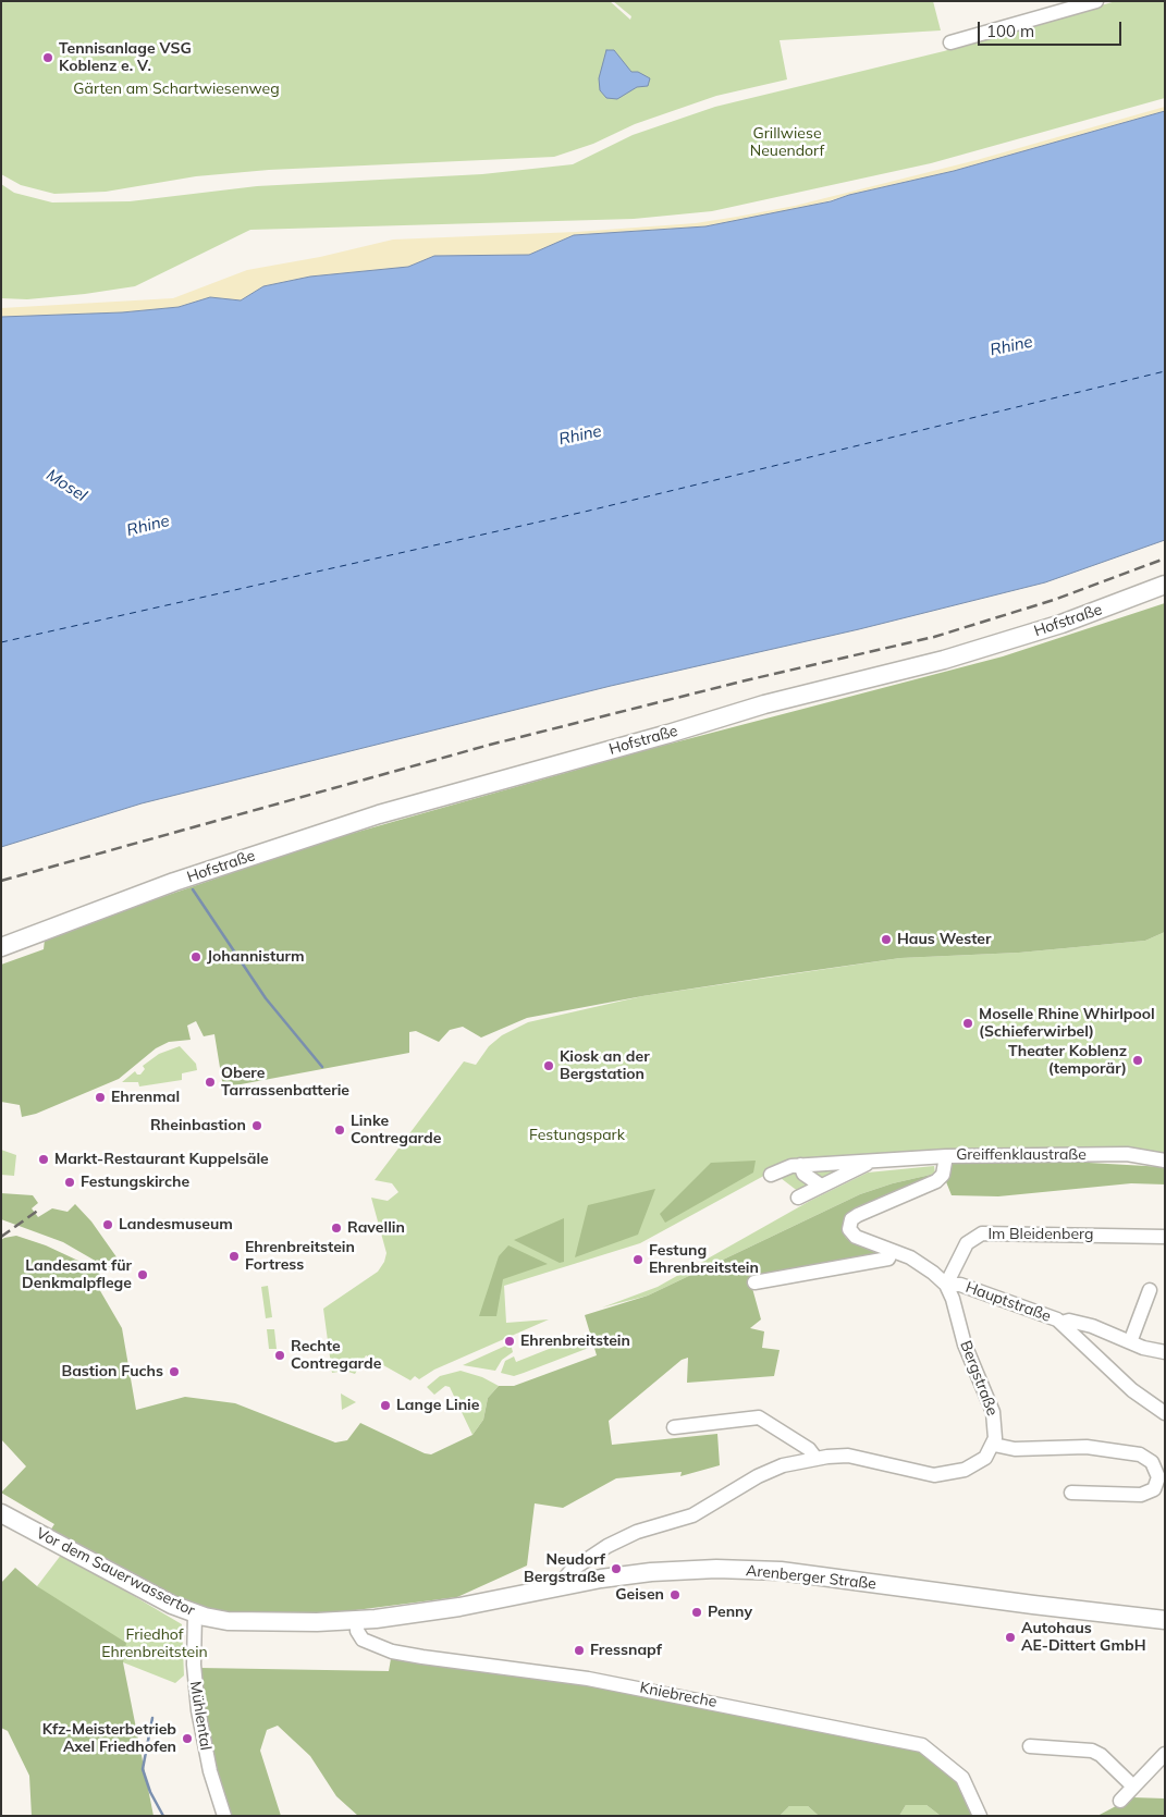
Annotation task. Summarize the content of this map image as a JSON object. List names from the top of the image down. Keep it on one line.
{"streets":{"main road":["Hofstraße","Vor dem Sauerwassertor","Arenberger Straße"],"street":["Greiffenklaustraße","Im Bleidenberg","Hauptstraße","Bergstraße","Kniebreche","Mühlental"]},"crossings":[["Greiffenklaustraße","Bergstraße"],["Im Bleidenberg","Hauptstraße"],["Im Bleidenberg","Bergstraße"],["Hauptstraße","Bergstraße"],["Vor dem Sauerwassertor","Arenberger Straße"],["Vor dem Sauerwassertor","Kniebreche"],["Vor dem Sauerwassertor","Mühlental"]],"water":["Rhine","Mosel"],"parks":["Gärten am Schartwiesenweg","Grillwiese Neuendorf","Festungspark","Friedhof Ehrenbreitstein"],"places":["Tennisanlage VSG Koblenz e. V.","Haus Wester","Johannisturm","Moselle Rhine Whirlpool (Schieferwirbel)","Theater Koblenz (temporär)","Kiosk an der Bergstation","Obere Tarrassenbatterie","Ehrenmal","Rheinbastion","Linke Contregarde","Markt-Restaurant Kuppelsäle","Festungskirche","Landesmuseum","Ravellin","Ehrenbreitstein Fortress","Festung Ehrenbreitstein","Landesamt für Denkmalpflege","Ehrenbreitstein","Rechte Contregarde","Bastion Fuchs","Lange Linie","Neudorf Bergstraße","Geisen","Penny","Autohaus AE-Dittert GmbH","Fressnapf","Kfz-Meisterbetrieb Axel Friedhofen"],"scale_bar":"100 m"}
